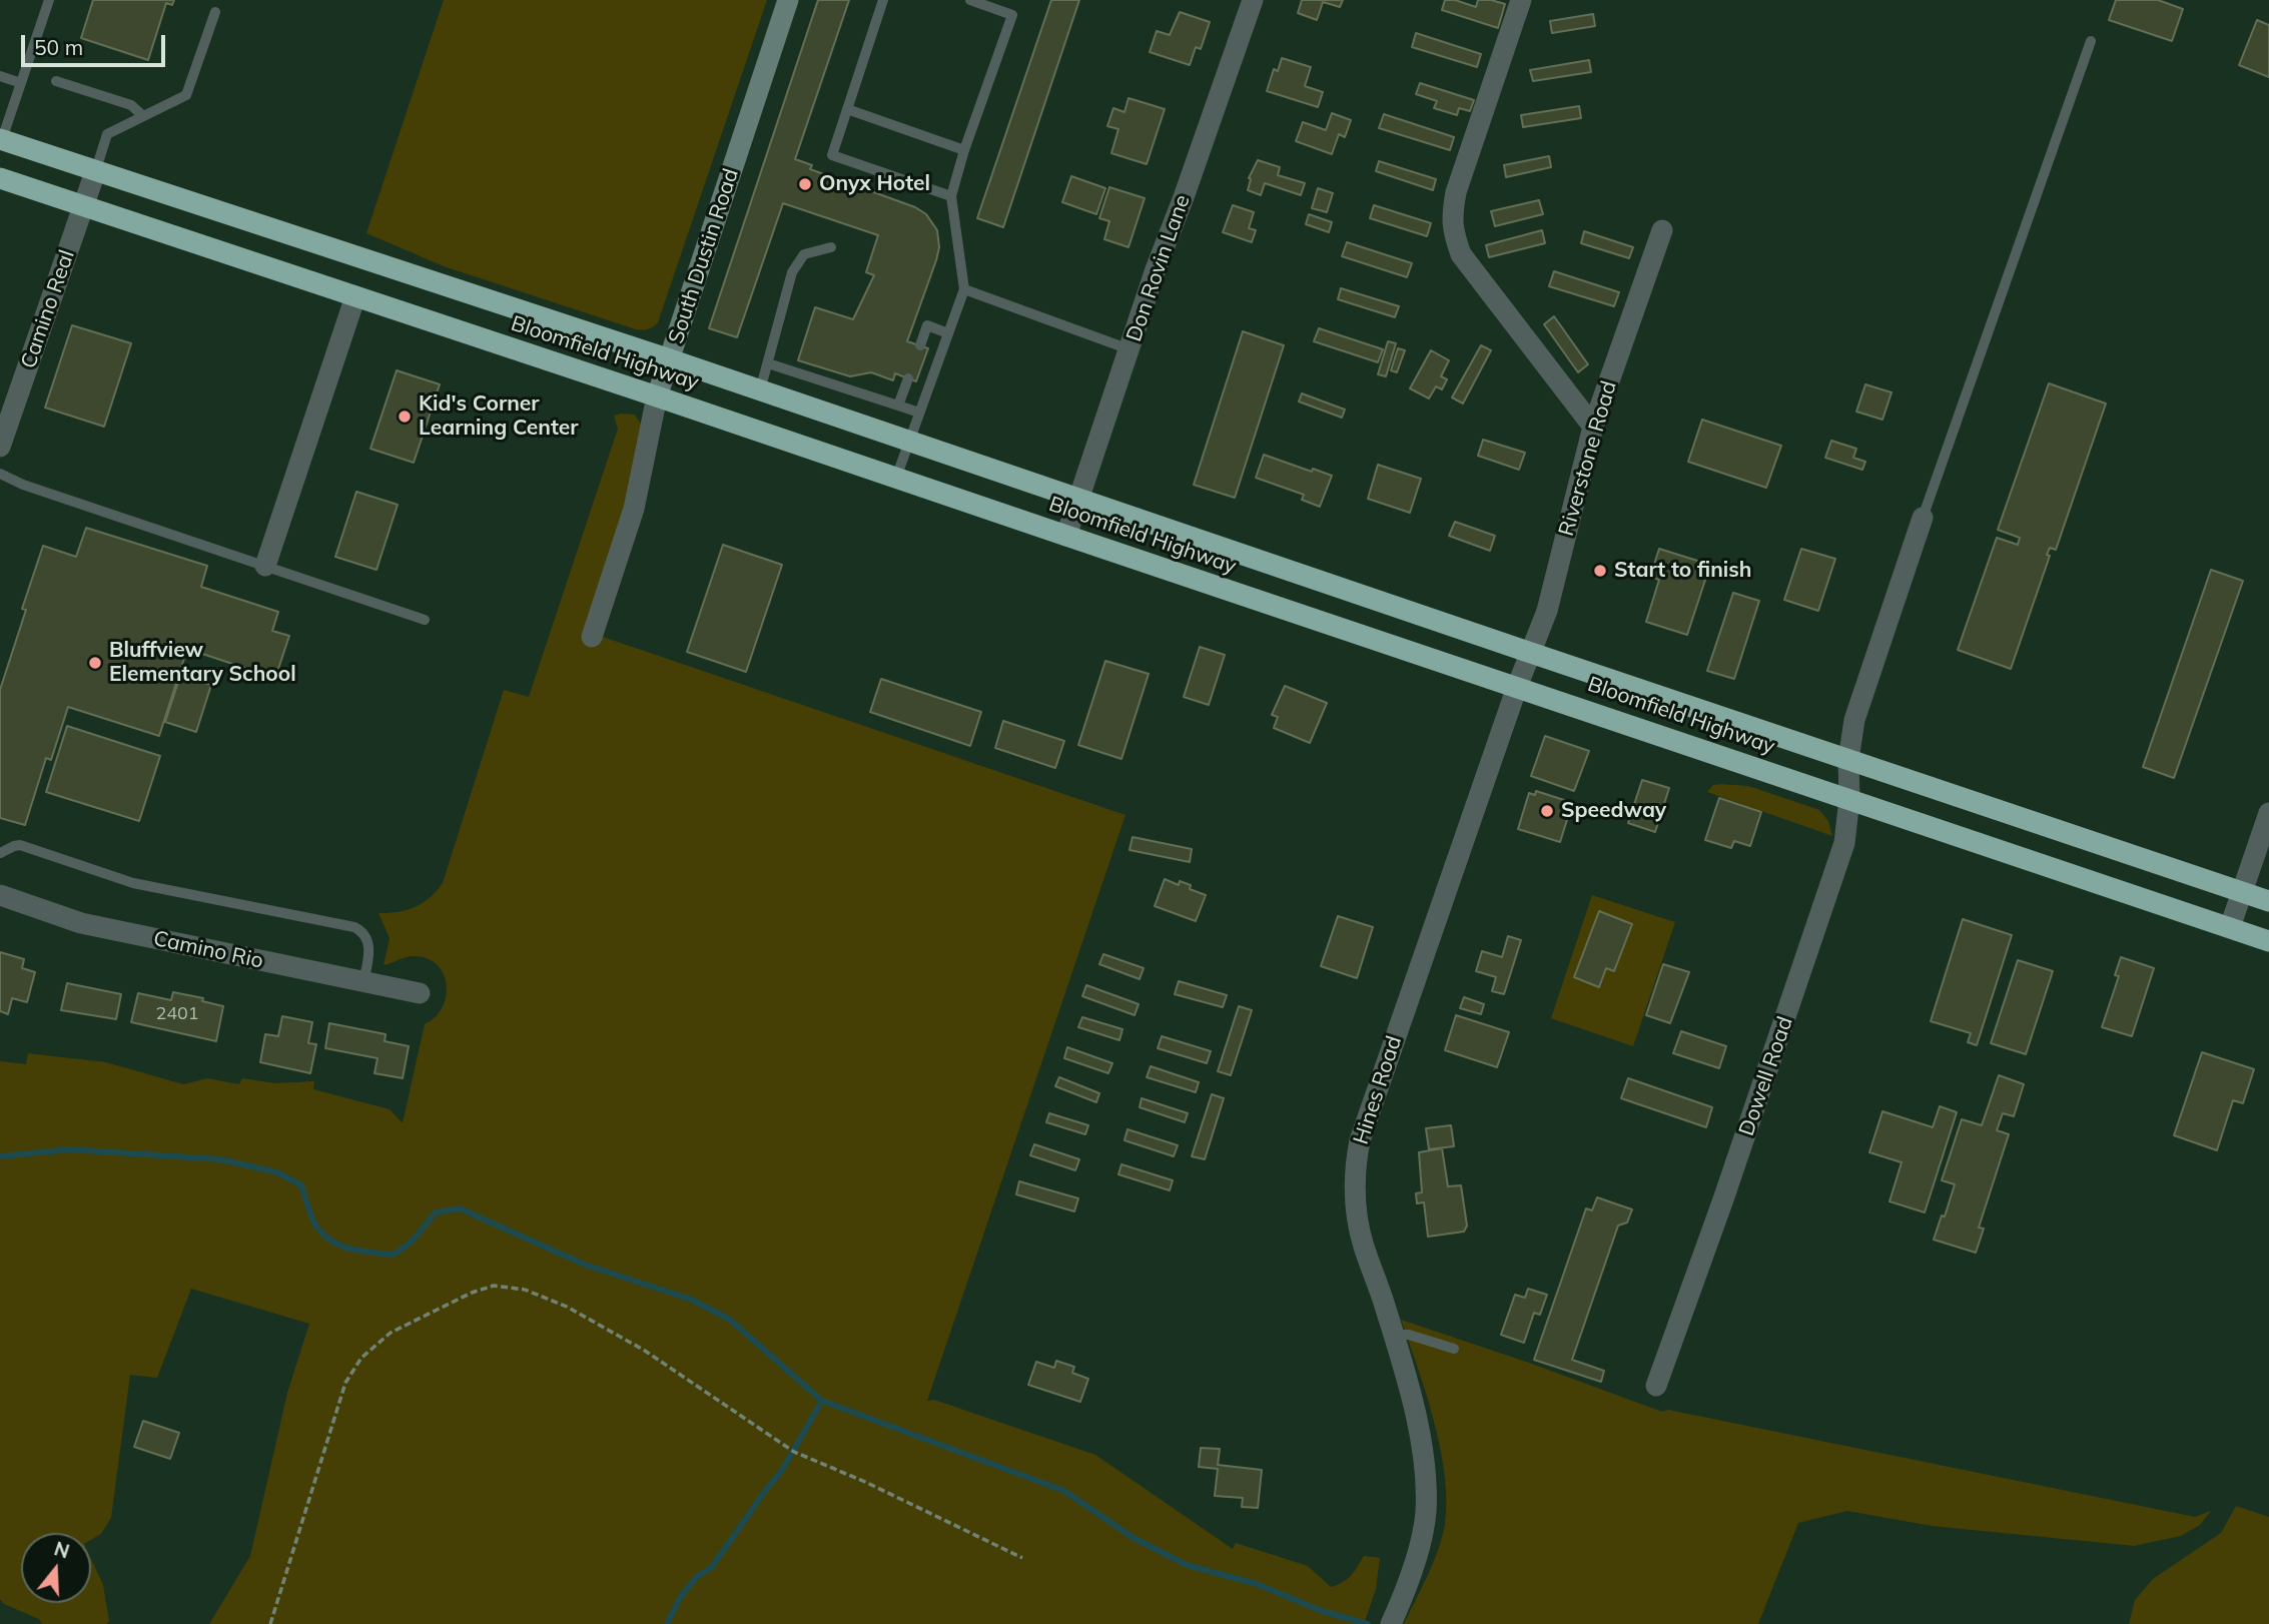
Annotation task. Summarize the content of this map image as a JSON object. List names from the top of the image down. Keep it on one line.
{"streets":{"highway":["Bloomfield Highway"],"street":["South Dustin Road","Don Rovin Lane","Camino Real","Riverstone Road","Camino Rio","Dowell Road","Hines Road"]},"crossings":[["South Dustin Road","Bloomfield Highway"],["Don Rovin Lane","Bloomfield Highway"],["Camino Real","Bloomfield Highway"],["Bloomfield Highway","Riverstone Road"],["Bloomfield Highway","Dowell Road"],["Bloomfield Highway","Hines Road"],["Riverstone Road","Hines Road"]],"places":["Onyx Hotel","Kid's Corner Learning Center","Start to finish","Bluffview Elementary School","Speedway"],"house_numbers":["2401"],"scale_bar":"50 m","north":"top"}
